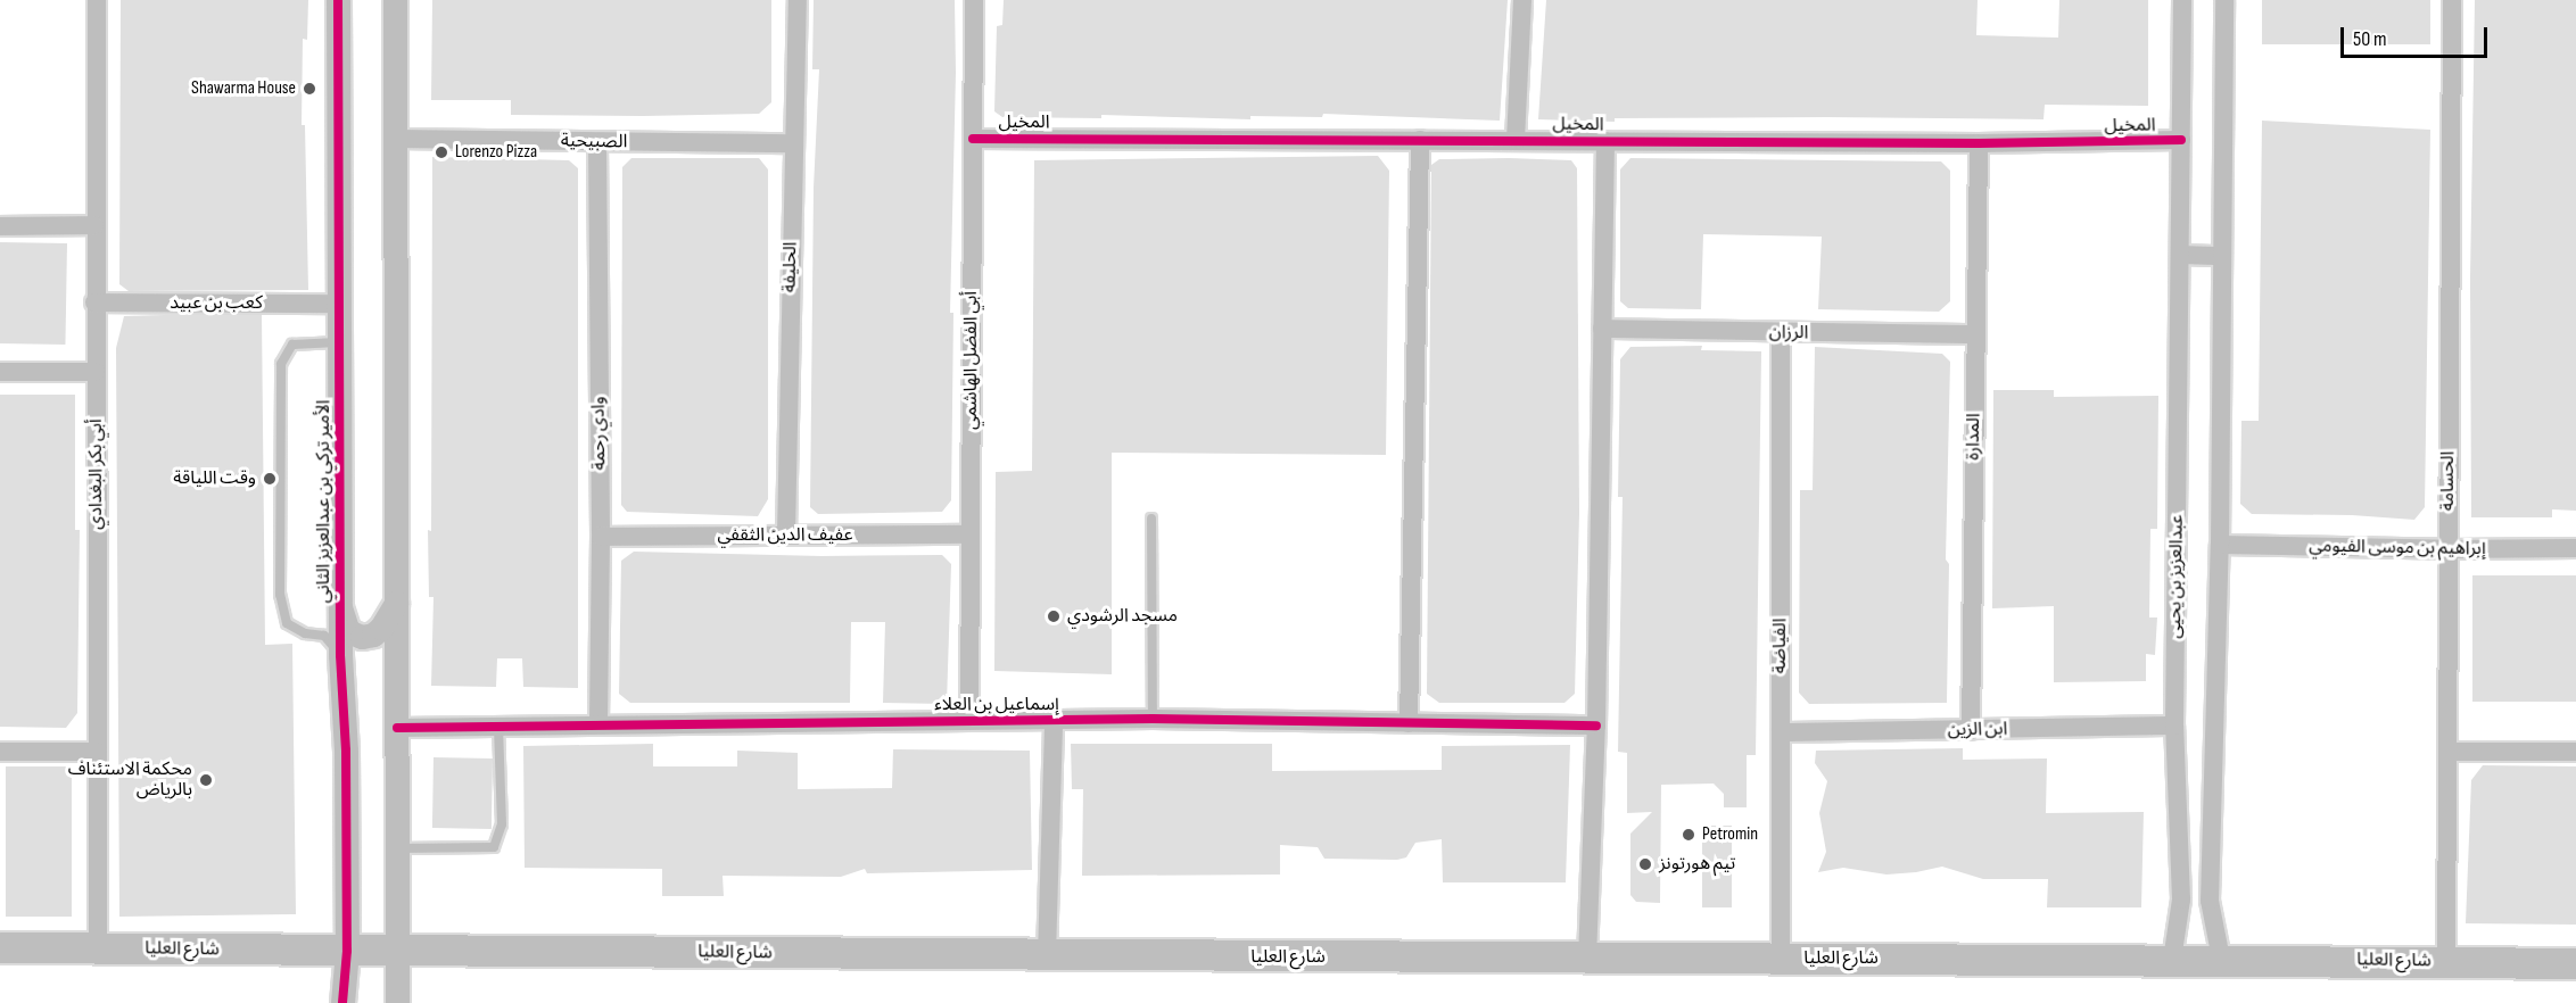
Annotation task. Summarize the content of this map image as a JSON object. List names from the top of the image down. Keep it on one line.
{"streets":{"main road":["شارع العليا"],"street":["المخيل","الصبيحية","الحليفة","كعب بن عبيد","الرزان","أبي الفضل الهاشمي","وادي رحمة","المدارة","أبي بكر البغدادي","الحسامة","الأمير تركي بن عبدالعزيز الثاني","عفيف الدين الثقفي","إبراهيم بن موسى الفيومي","عبدالعزيز بن يحيى","الفياضة","إسماعيل بن العلاء","ابن الزين"]},"crossings":[["المخيل","أبي الفضل الهاشمي"],["المخيل","المدارة"],["المخيل","عبدالعزيز بن يحيى"],["الصبيحية","الحليفة"],["الصبيحية","وادي رحمة"],["الحليفة","عفيف الدين الثقفي"],["كعب بن عبيد","أبي بكر البغدادي"],["كعب بن عبيد","الأمير تركي بن عبدالعزيز الثاني"],["الرزان","المدارة"],["الرزان","الفياضة"],["أبي الفضل الهاشمي","عفيف الدين الثقفي"],["أبي الفضل الهاشمي","إسماعيل بن العلاء"],["وادي رحمة","عفيف الدين الثقفي"],["وادي رحمة","إسماعيل بن العلاء"],["المدارة","ابن الزين"],["أبي بكر البغدادي","شارع العليا"],["الحسامة","إبراهيم بن موسى الفيومي"],["الحسامة","شارع العليا"],["الأمير تركي بن عبدالعزيز الثاني","شارع العليا"],["عبدالعزيز بن يحيى","ابن الزين"],["عبدالعزيز بن يحيى","شارع العليا"],["الفياضة","ابن الزين"],["الفياضة","شارع العليا"]],"places":["Shawarma House","Lorenzo Pizza","وقت اللياقة","مسجد الرشودي","محكمة الاستئناف بالرياض","Petromin","تيم هورتونز"],"scale_bar":"50 m"}
